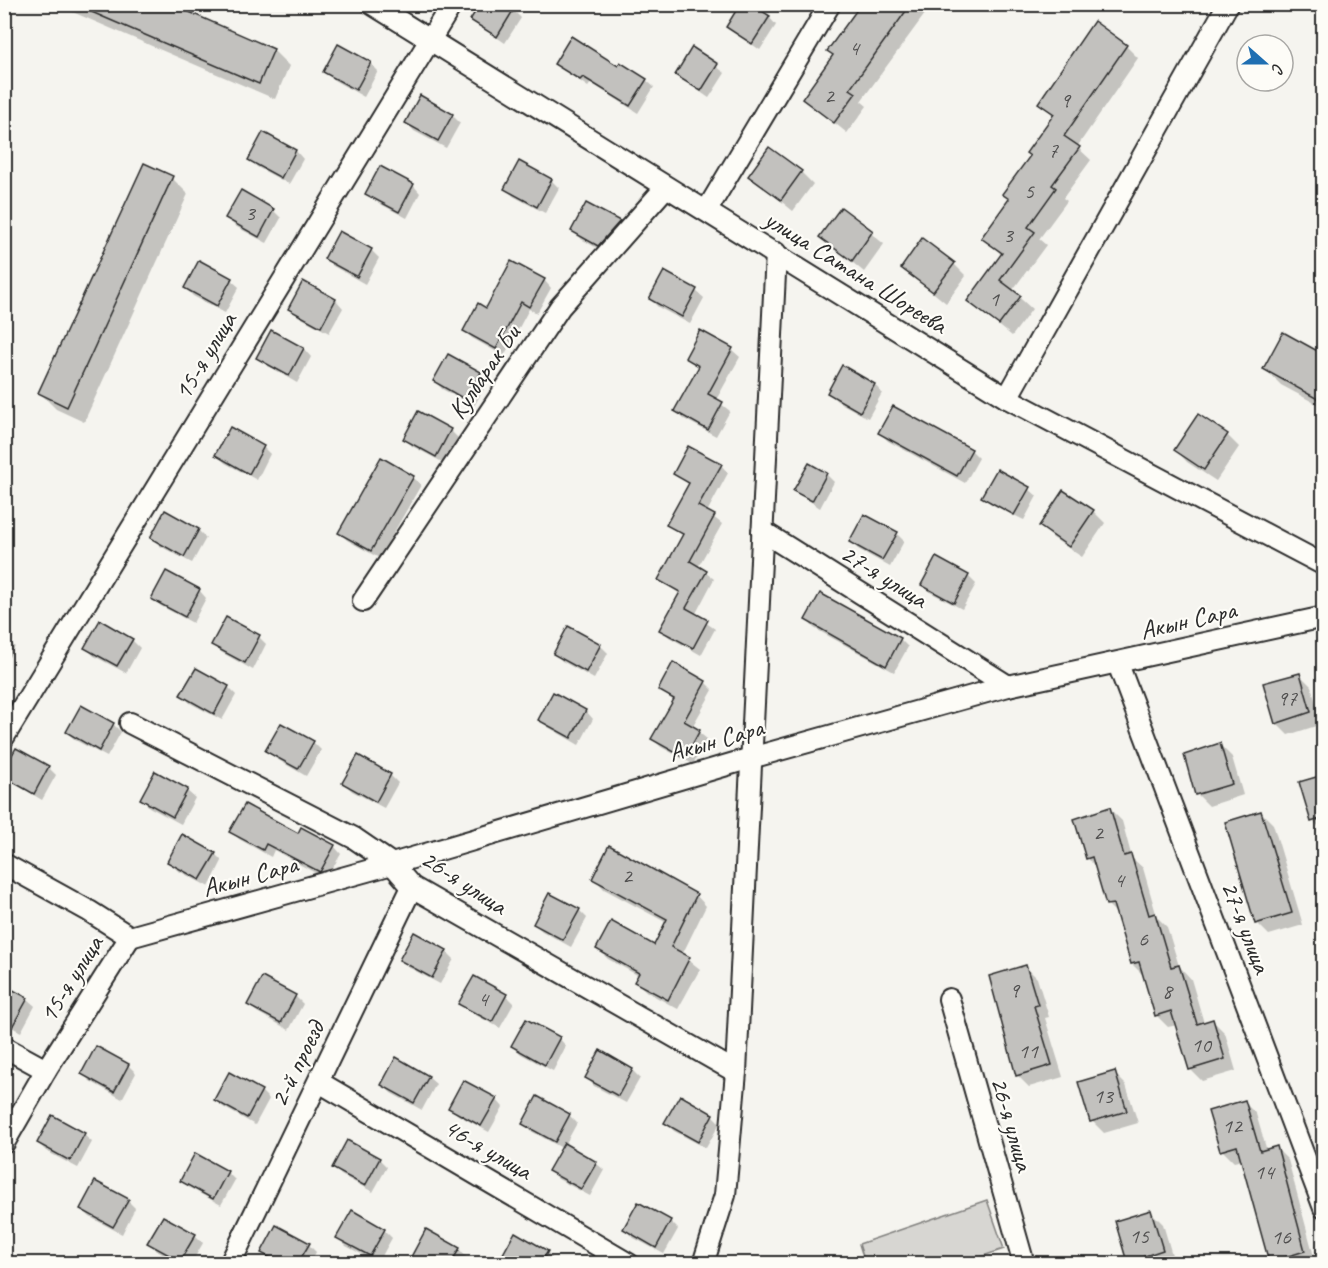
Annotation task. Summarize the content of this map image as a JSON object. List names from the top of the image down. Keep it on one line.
{"streets":{"street":["улица Сатана Шореева","15-я улица","Кулбарак Би","27-я улица","Акын Сара","26-я улица","2-й проезд","46-я улица"]},"crossings":[["улица Сатана Шореева","15-я улица"],["улица Сатана Шореева","Кулбарак Би"],["15-я улица","Акын Сара"],["27-я улица","Акын Сара"],["Акын Сара","26-я улица"],["26-я улица","2-й проезд"],["2-й проезд","46-я улица"]],"house_numbers":["4","2","9","7","5","3","3","1","97","2","2","4","6","9","8","4","10","11","13","12","14","15","16"],"north":"right"}
